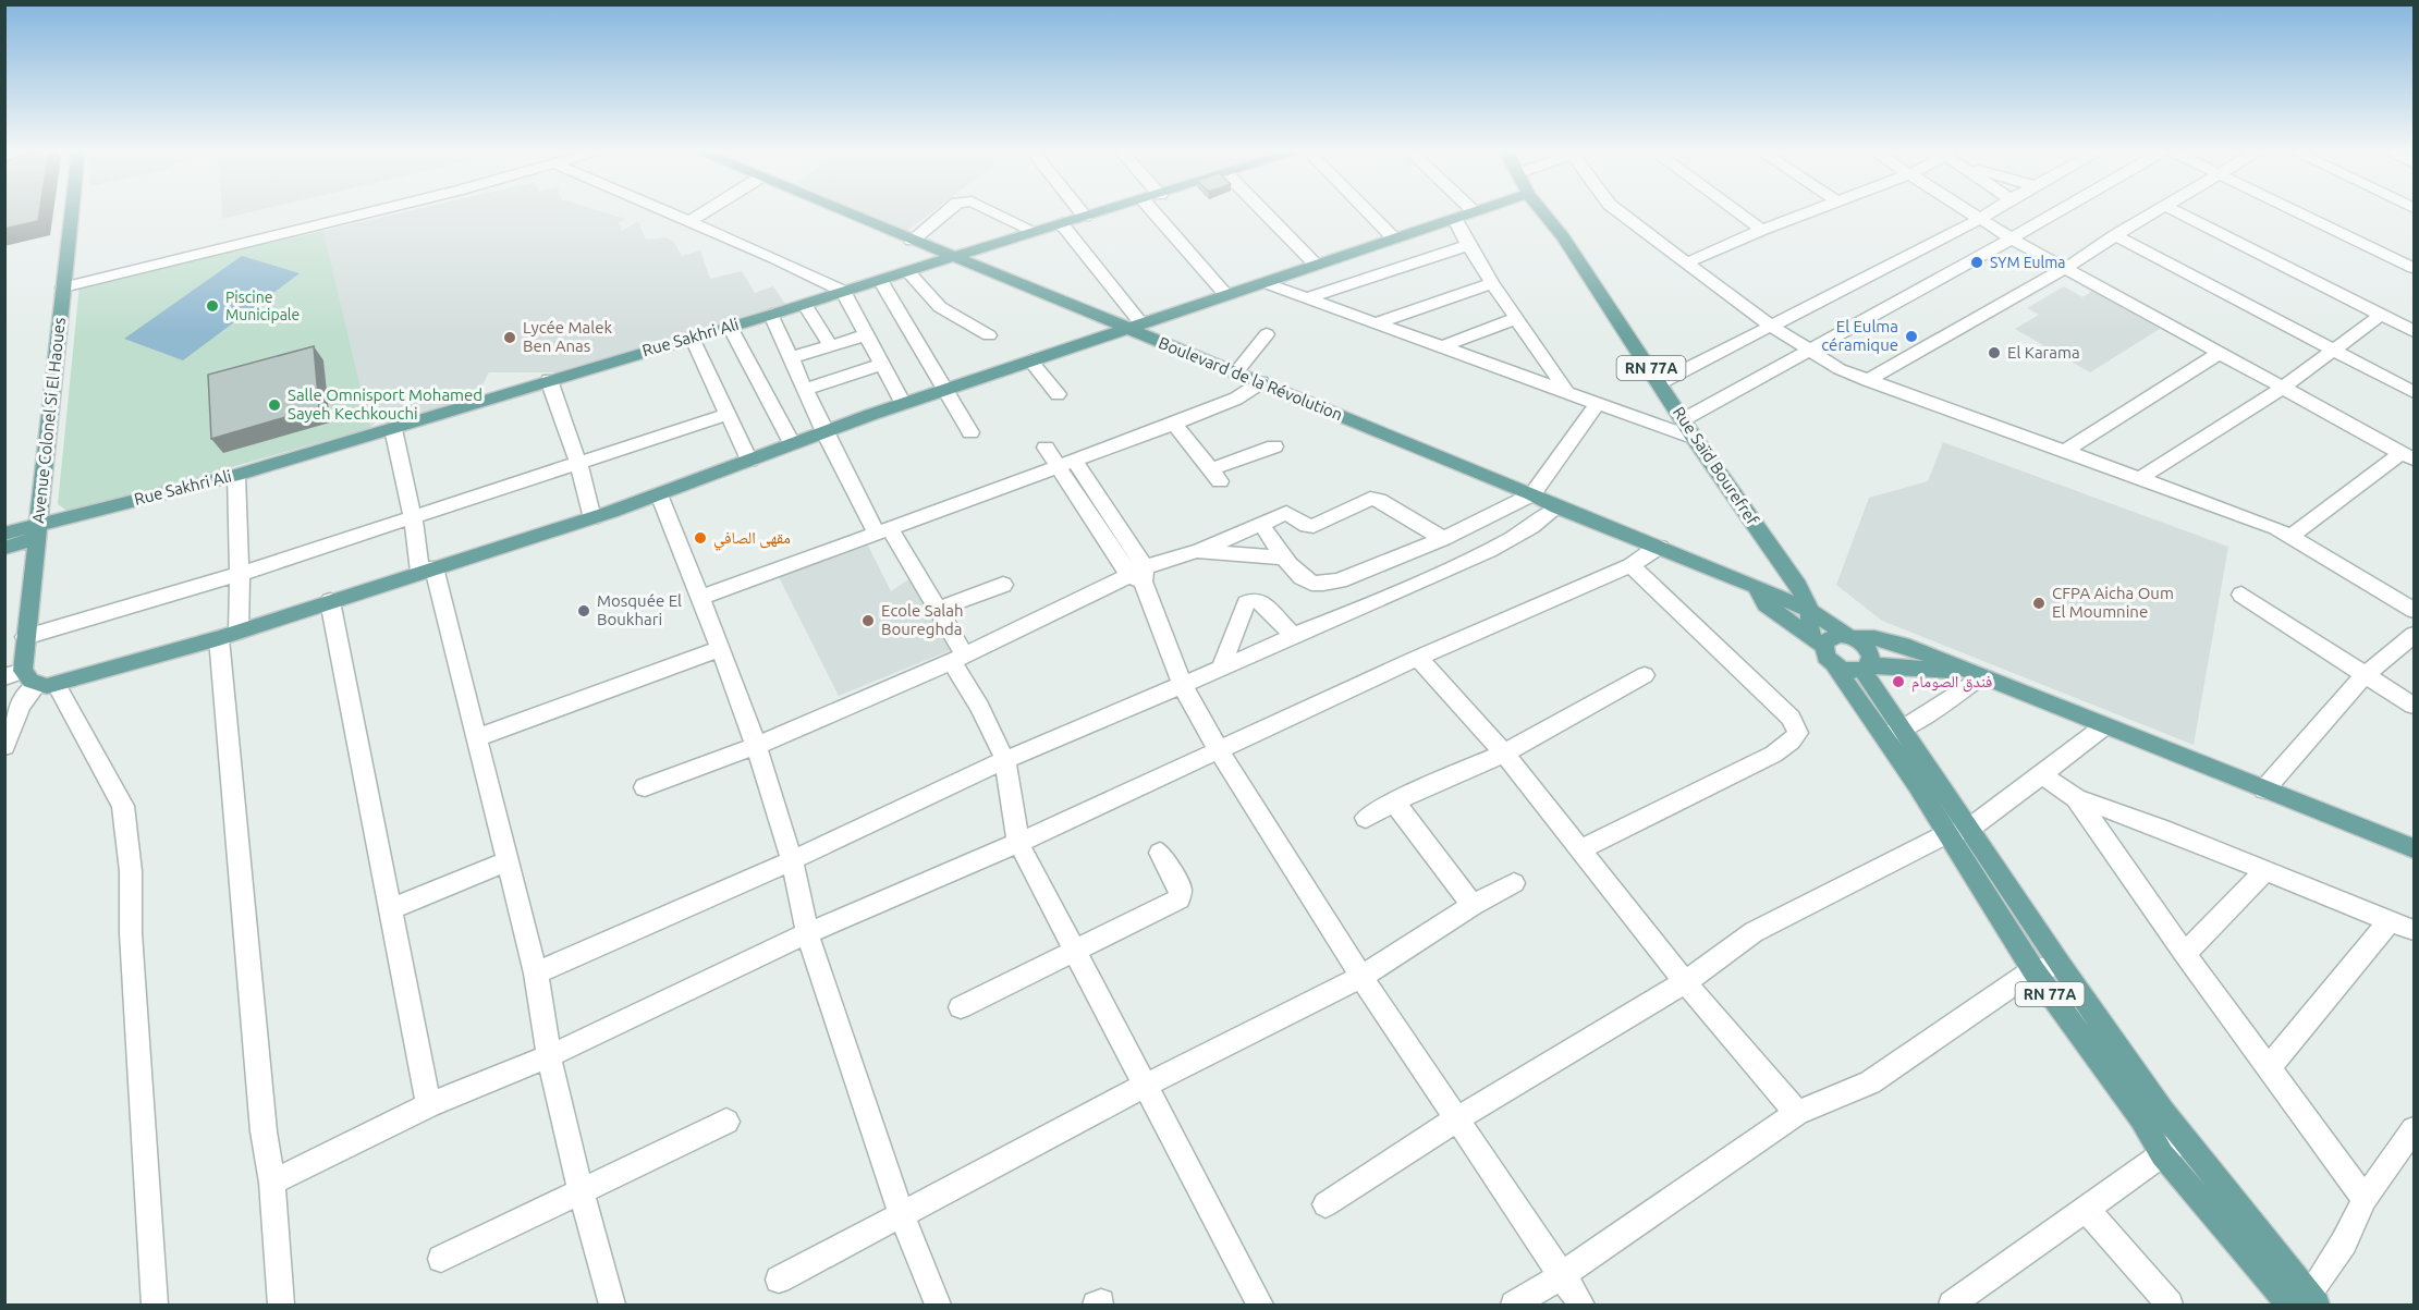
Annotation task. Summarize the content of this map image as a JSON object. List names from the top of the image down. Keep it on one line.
{"streets":{"main road":["Rue Sakhri Ali","RN 77A","Boulevard de la Révolution","Avenue Colonel Si El Haoues","Rue Saïd Bourefref"]},"crossings":[["Rue Sakhri Ali","Boulevard de la Révolution"],["Rue Sakhri Ali","Avenue Colonel Si El Haoues"],["Boulevard de la Révolution","Rue Saïd Bourefref"]],"places":["SYM Eulma","Piscine Municipale","El Eulma céramique","Lycée Malek Ben Anas","El Karama","Salle Omnisport Mohamed Sayeh Kechkouchi","مقهى الصافي","CFPA Aicha Oum El Moumnine","Mosquée El Boukhari","Ecole Salah Boureghda","فندق الصومام"]}
